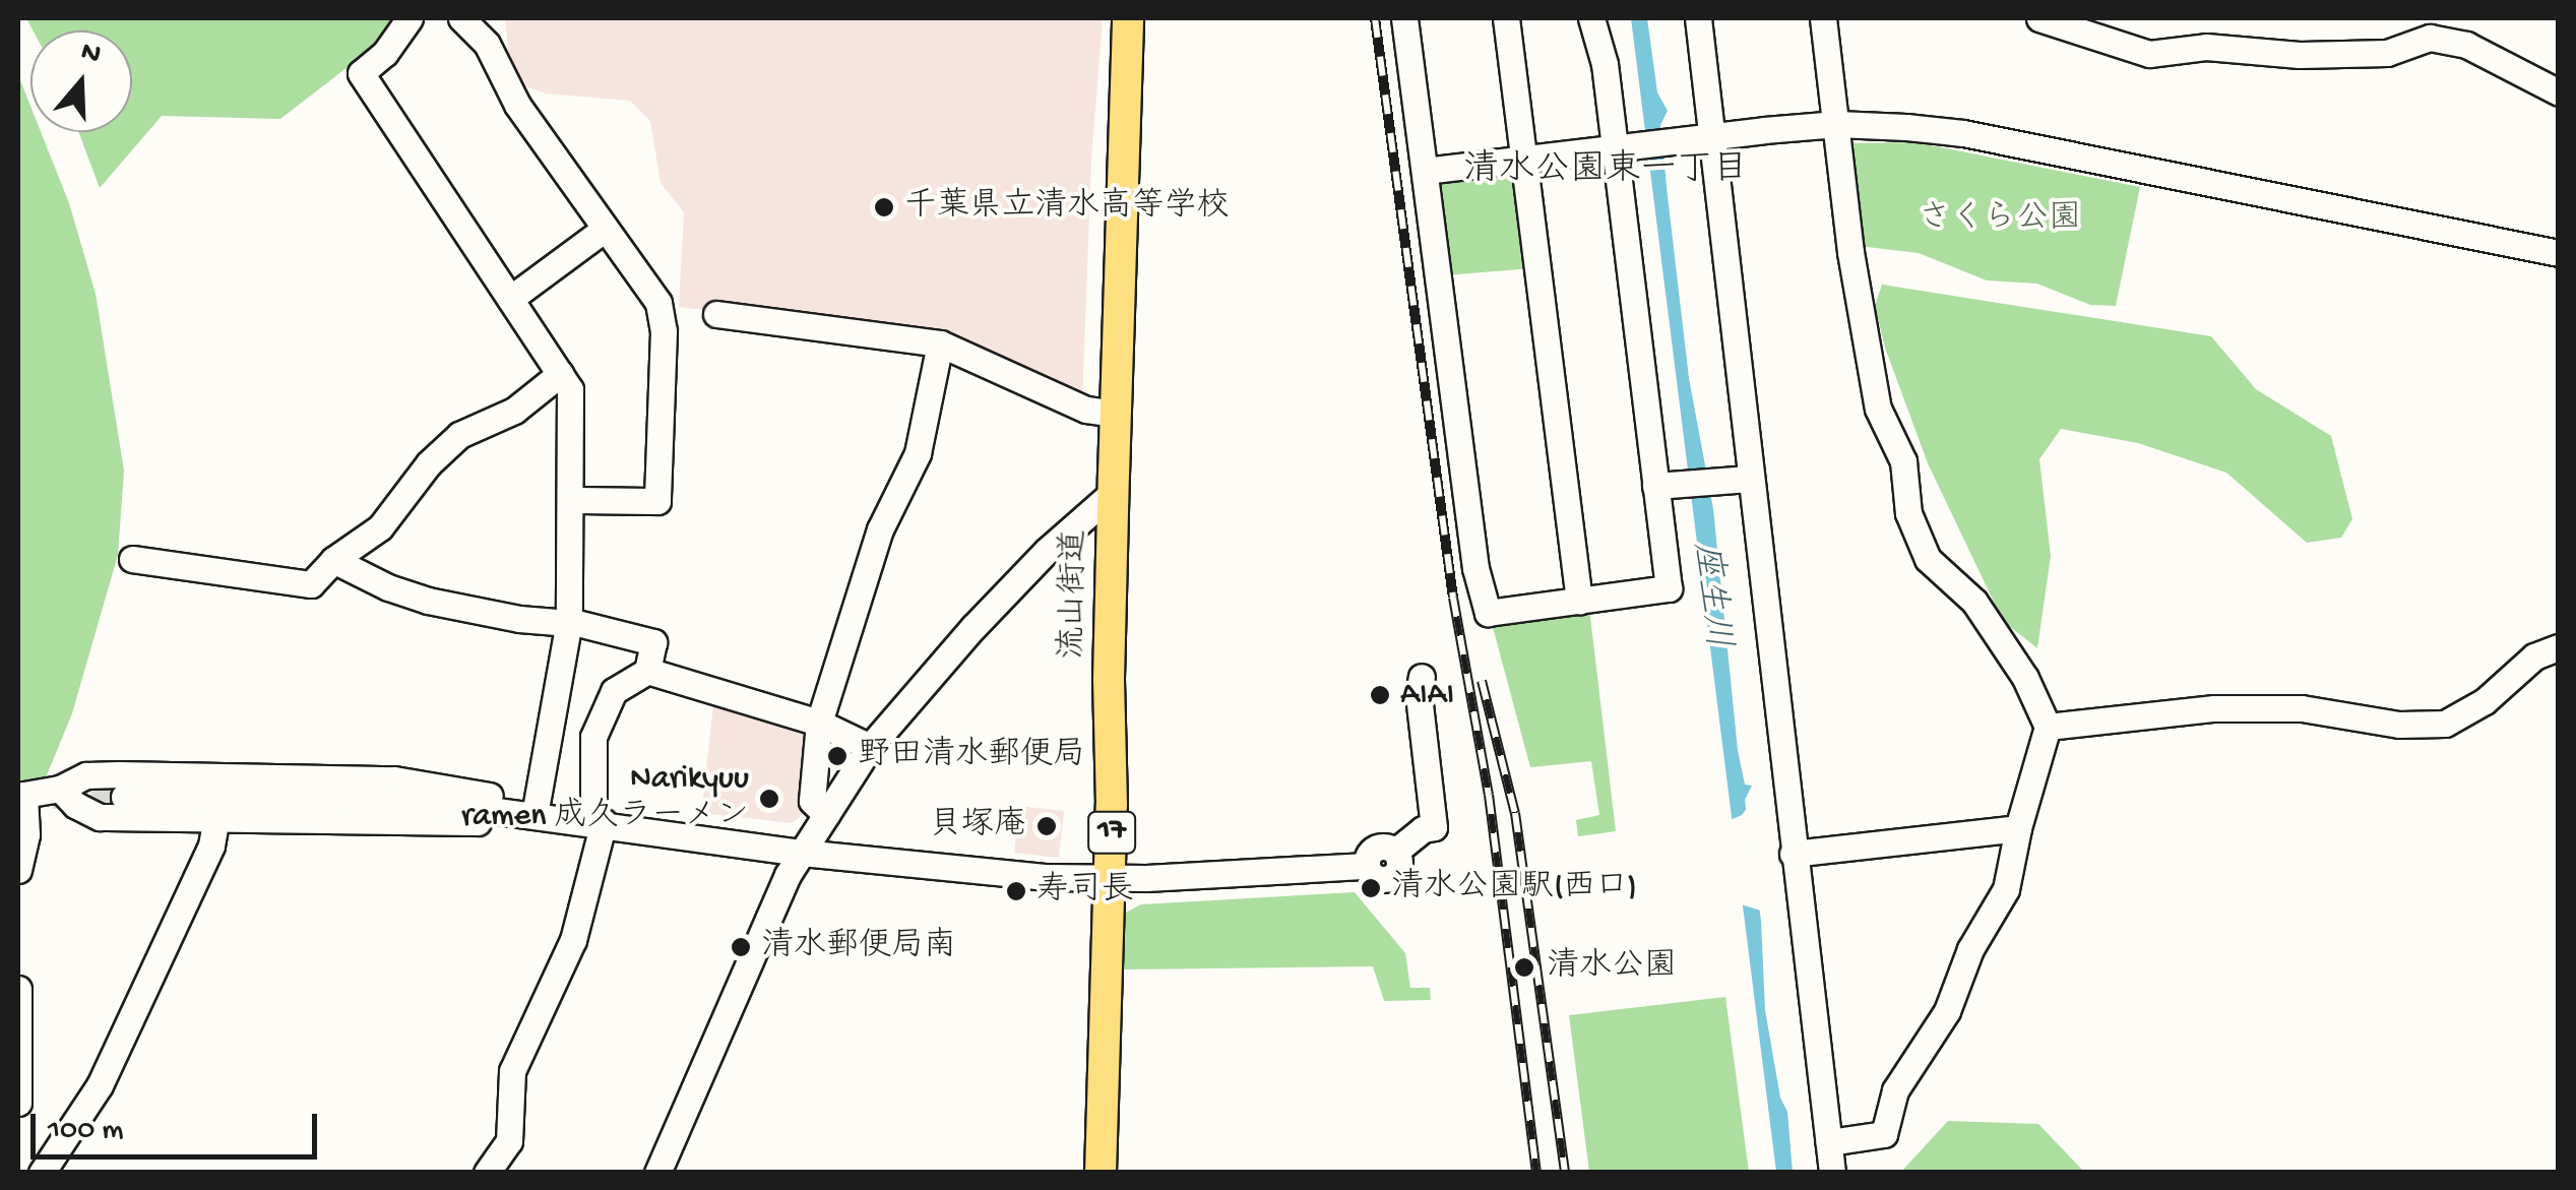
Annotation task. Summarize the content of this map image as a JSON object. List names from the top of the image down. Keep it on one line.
{"streets":{"main road":["流山街道","17"]},"districts":["清水公園東一丁目"],"water":["座生川"],"parks":["さくら公園"],"places":["千葉県立清水高等学校","AIAI","野田清水郵便局","Narikyuu ramen 成久ラーメン","貝塚庵","清水公園駅(西口)","寿司長","清水郵便局南","清水公園"],"scale_bar":"100 m","north":"top"}
